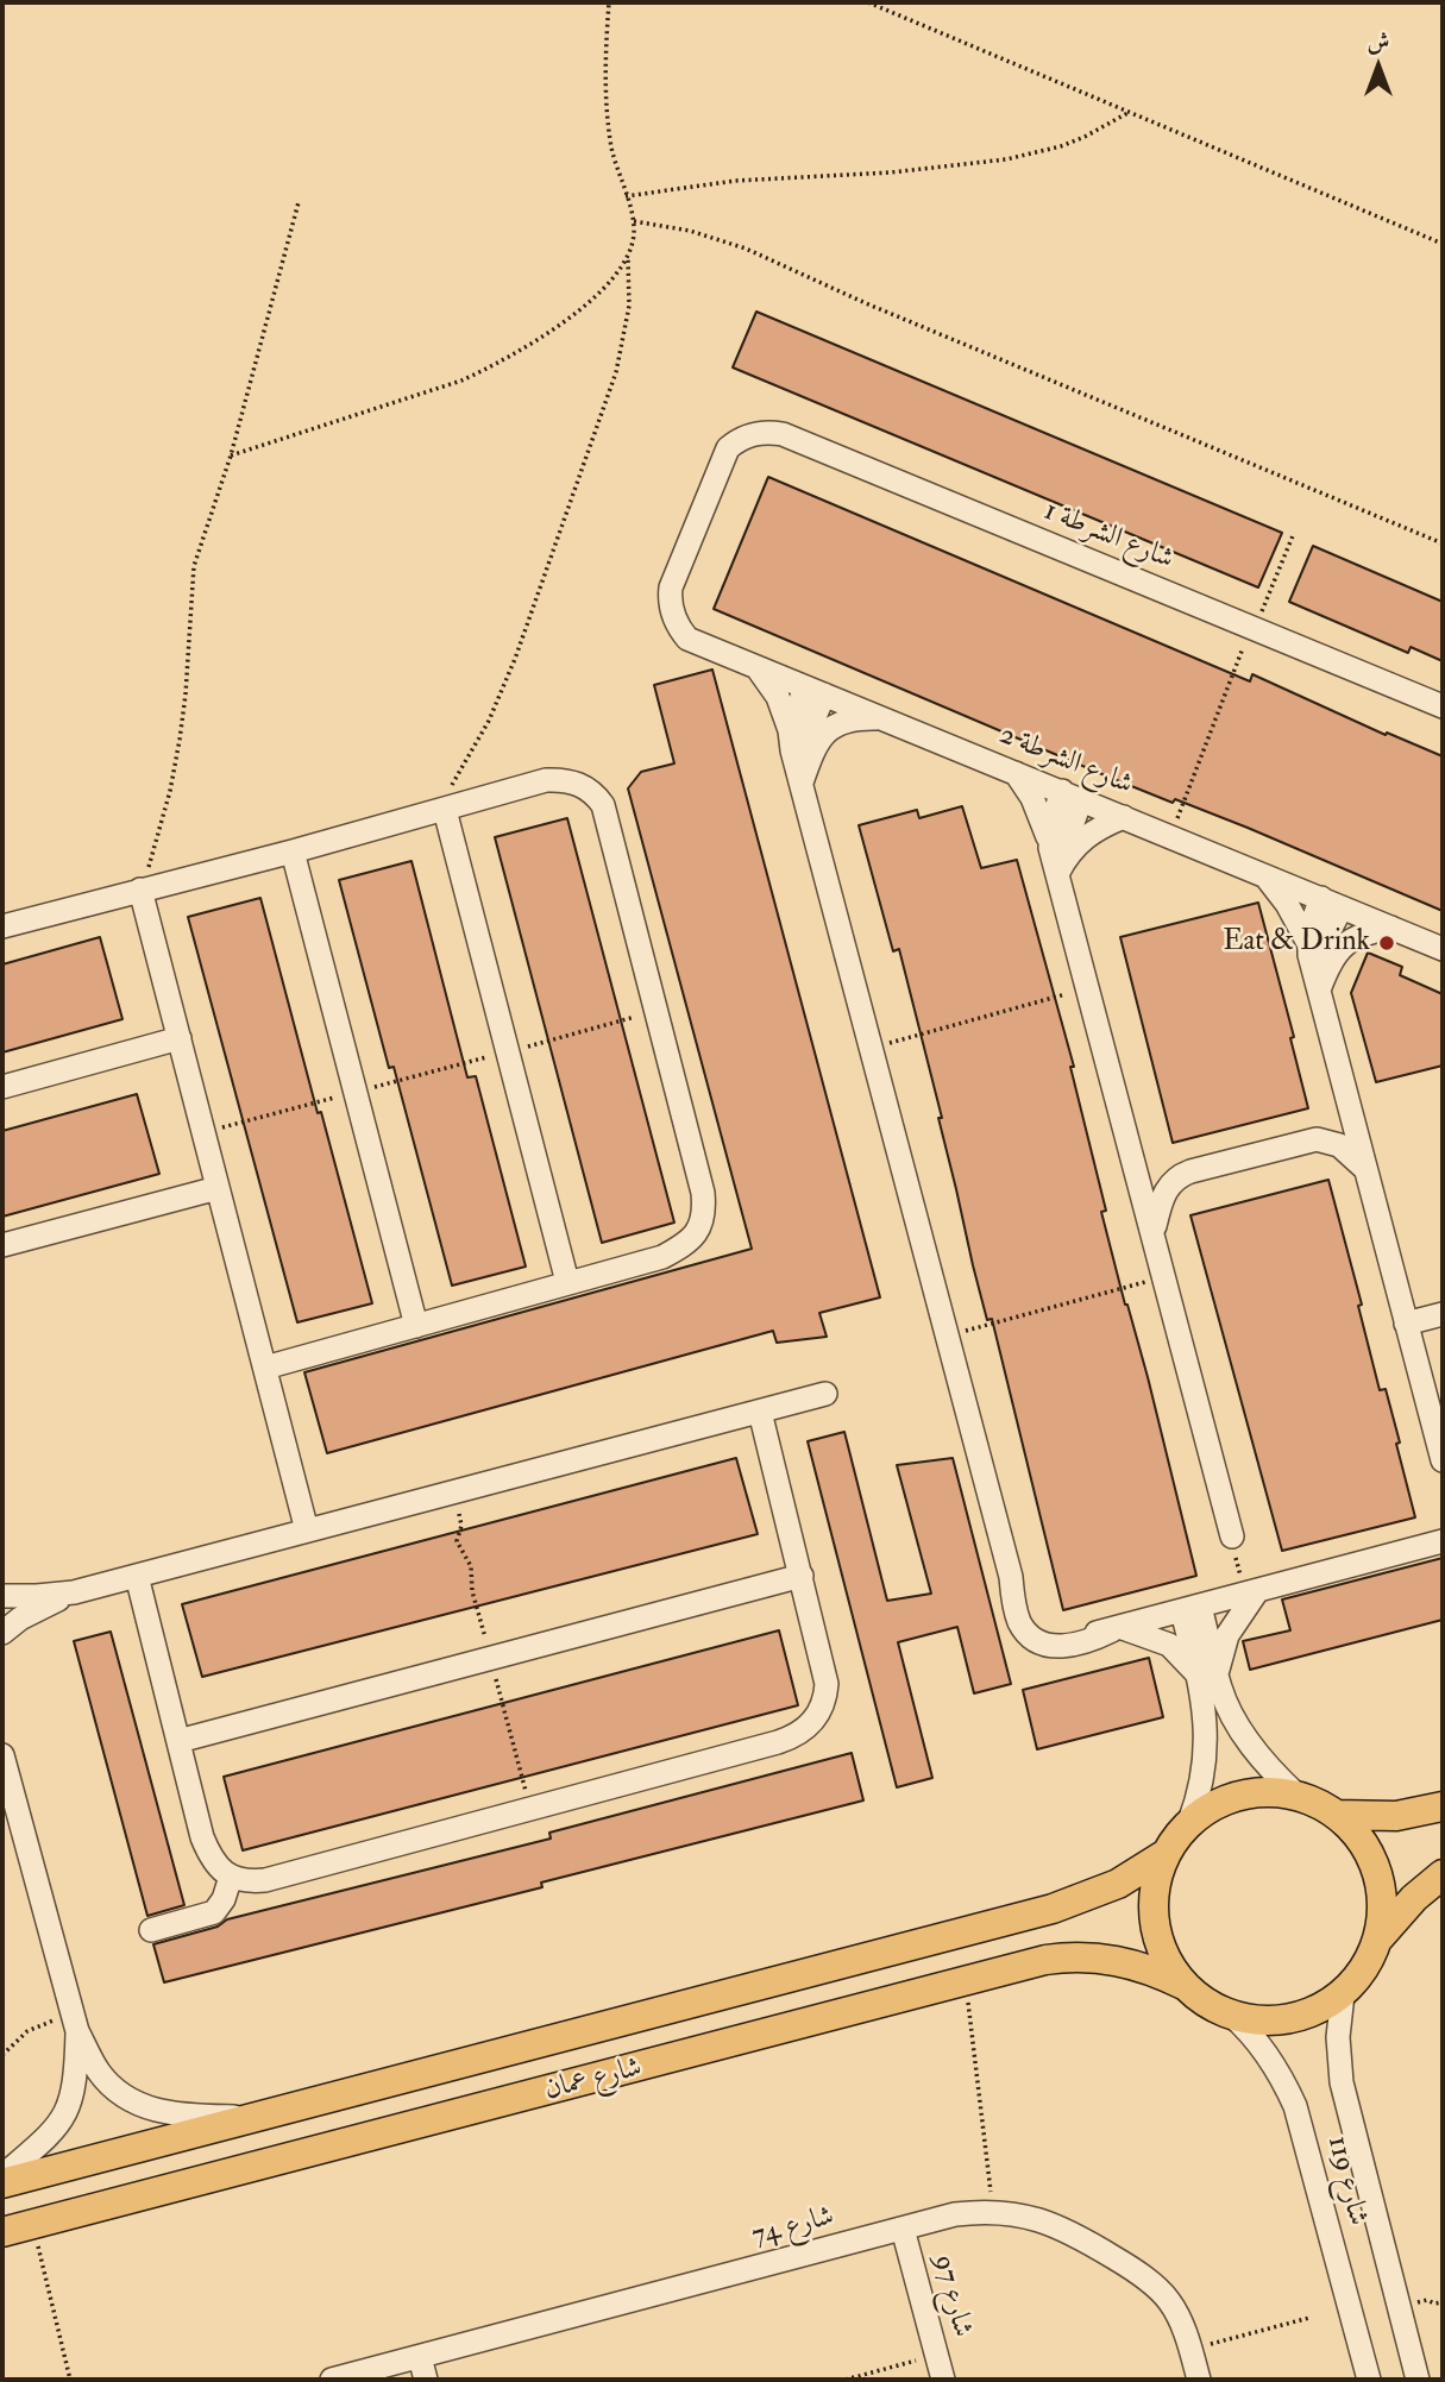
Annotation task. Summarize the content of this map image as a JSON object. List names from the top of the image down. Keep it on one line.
{"streets":{"main road":["شارع عمان"],"street":["شارع الشرطة 1","شارع الشرطة 2","شارع 119","شارع 74","شارع 97"]},"crossings":[["شارع الشرطة 1","شارع الشرطة 2"],["شارع عمان","شارع 119"],["شارع 74","شارع 97"]],"places":["Eat & Drink"],"north":"top"}
